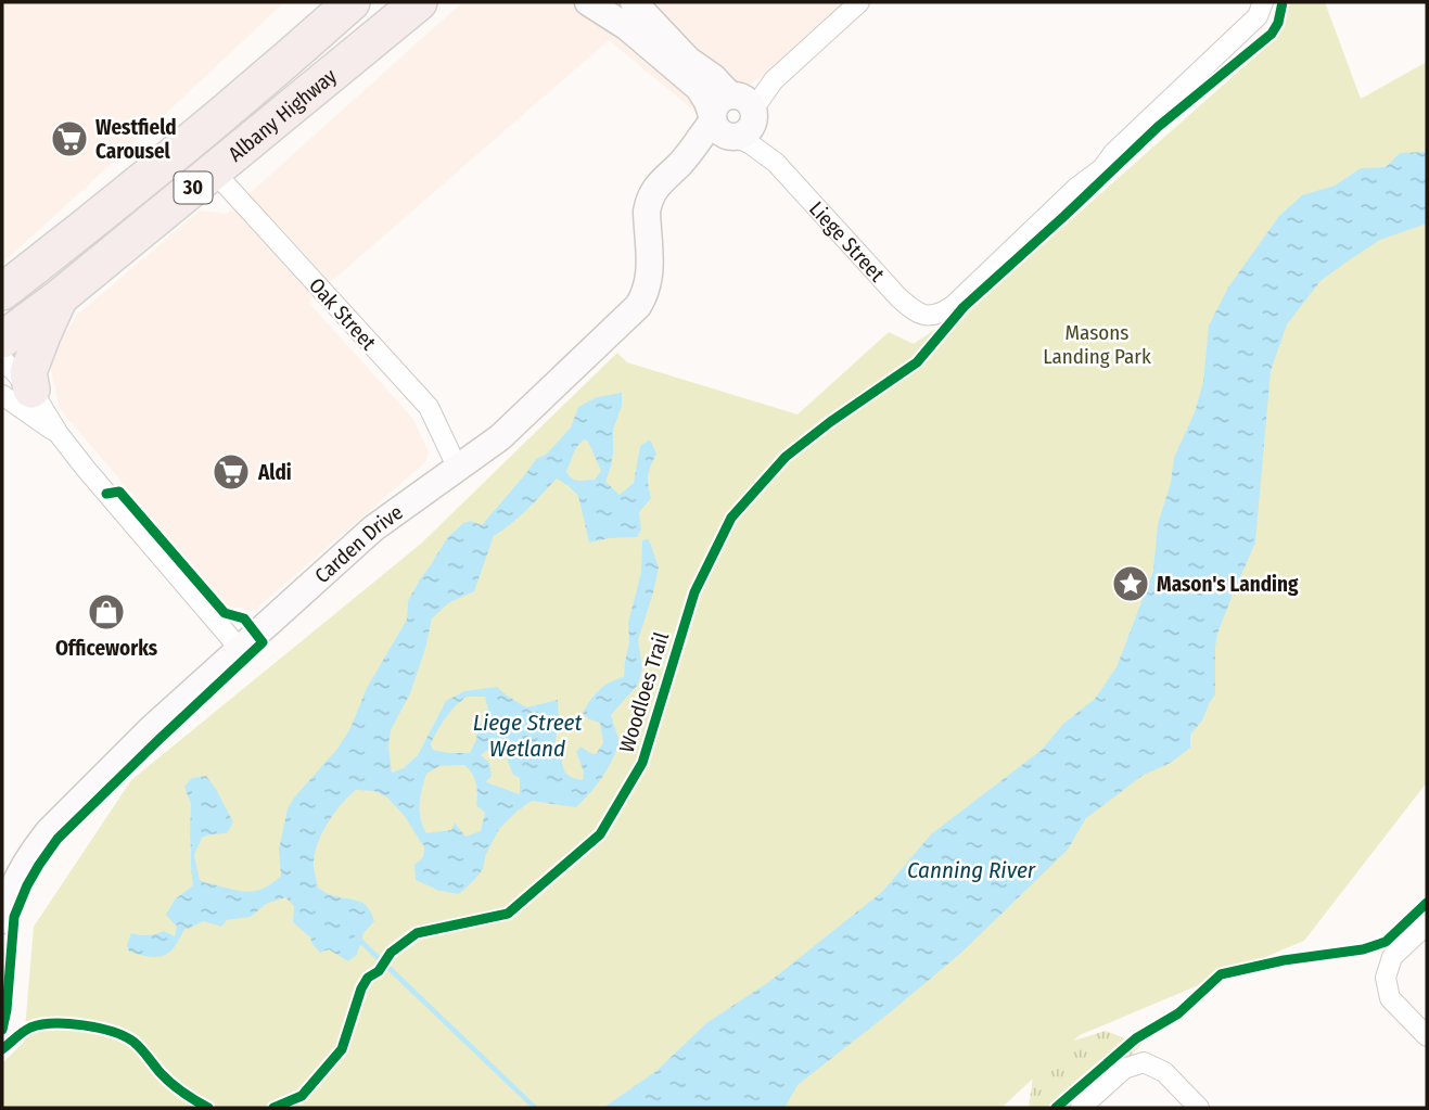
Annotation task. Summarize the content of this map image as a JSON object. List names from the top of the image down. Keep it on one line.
{"streets":{"highway":["Albany Highway","30"],"street":["Liege Street","Oak Street","Carden Drive"],"cycle path":["Woodloes Trail"]},"crossings":[["Albany Highway","Oak Street"],["Liege Street","Carden Drive"],["Oak Street","Carden Drive"]],"water":["Liege Street Wetland","Canning River"],"parks":["Masons Landing Park"],"places":{"supermarket":["Westfield Carousel","Aldi"],"place":["Mason's Landing"],"shop":["Officeworks"]}}
